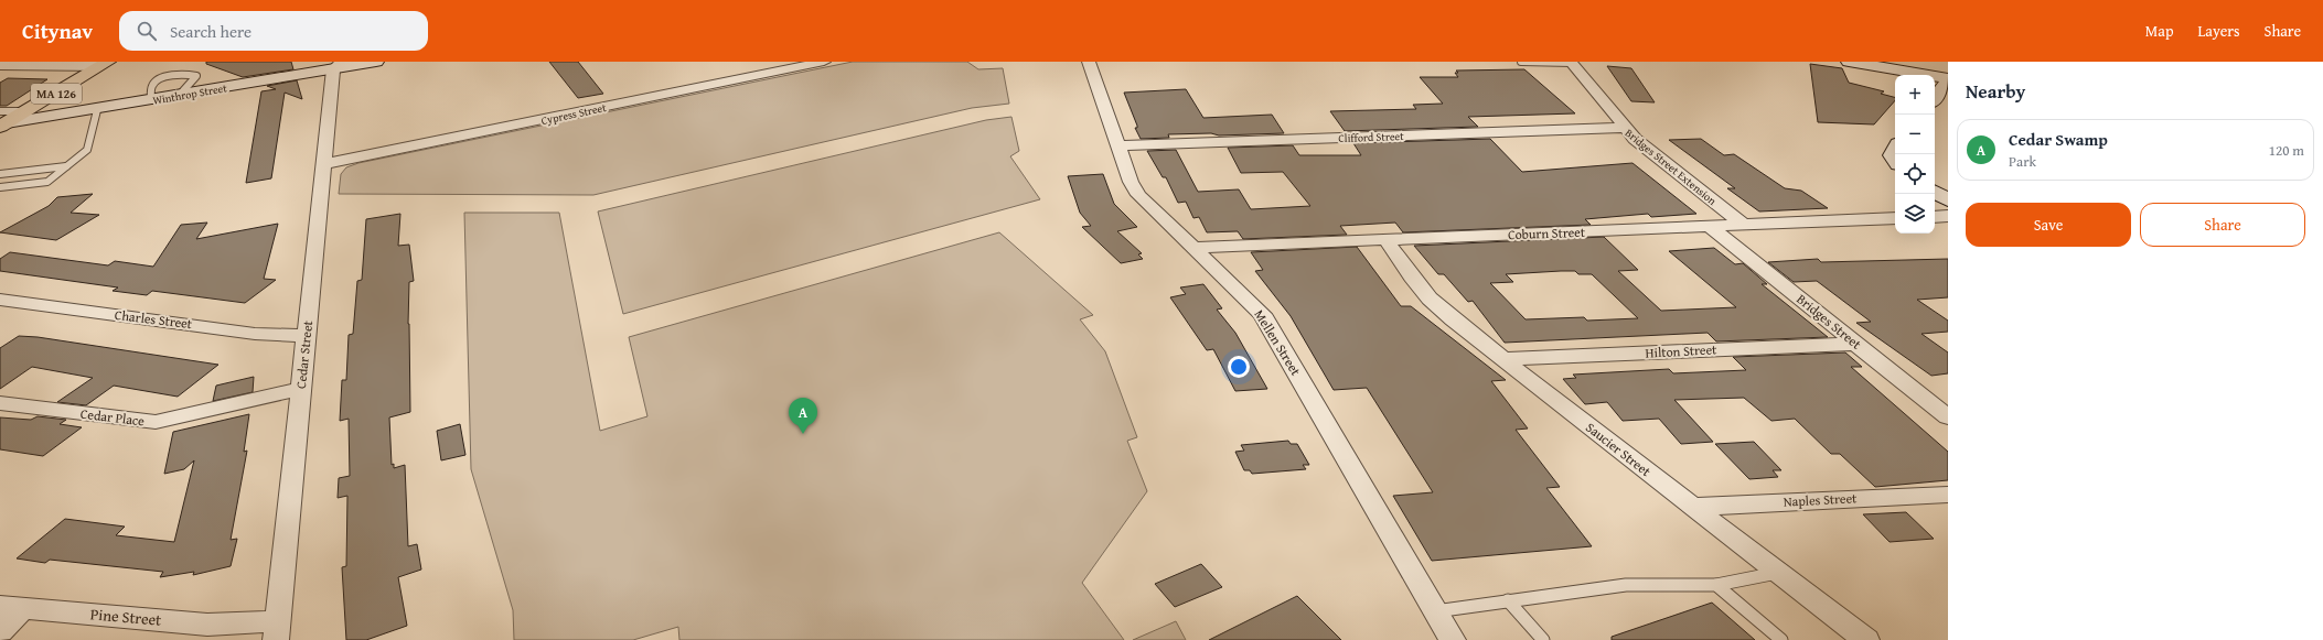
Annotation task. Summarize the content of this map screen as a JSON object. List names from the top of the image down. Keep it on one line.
{"streets":{"main road":["MA 126"],"street":["Winthrop Street","Cypress Street","Clifford Street","Bridges Street Extension","Coburn Street","Charles Street","Bridges Street","Mellen Street","Hilton Street","Cedar Street","Cedar Place","Saucier Street","Naples Street","Pine Street"]},"crossings":[["MA 126","Winthrop Street"],["Winthrop Street","Cedar Street"],["Cypress Street","Cedar Street"],["Clifford Street","Bridges Street Extension"],["Clifford Street","Mellen Street"],["Bridges Street Extension","Coburn Street"],["Coburn Street","Bridges Street"],["Coburn Street","Mellen Street"],["Coburn Street","Saucier Street"],["Charles Street","Cedar Street"],["Bridges Street","Hilton Street"],["Hilton Street","Saucier Street"],["Cedar Street","Cedar Place"],["Cedar Street","Pine Street"],["Saucier Street","Naples Street"]],"page":{"header":"Citynav","search":"Search here","nav":["Map","Layers","Share"],"heading":"Nearby","map_buttons":["+","−"],"list":[{"mark":"A","name":"Cedar Swamp","note":"Park","value":"120 m"}],"buttons":["Save","Share"],"pins":"A"}}
